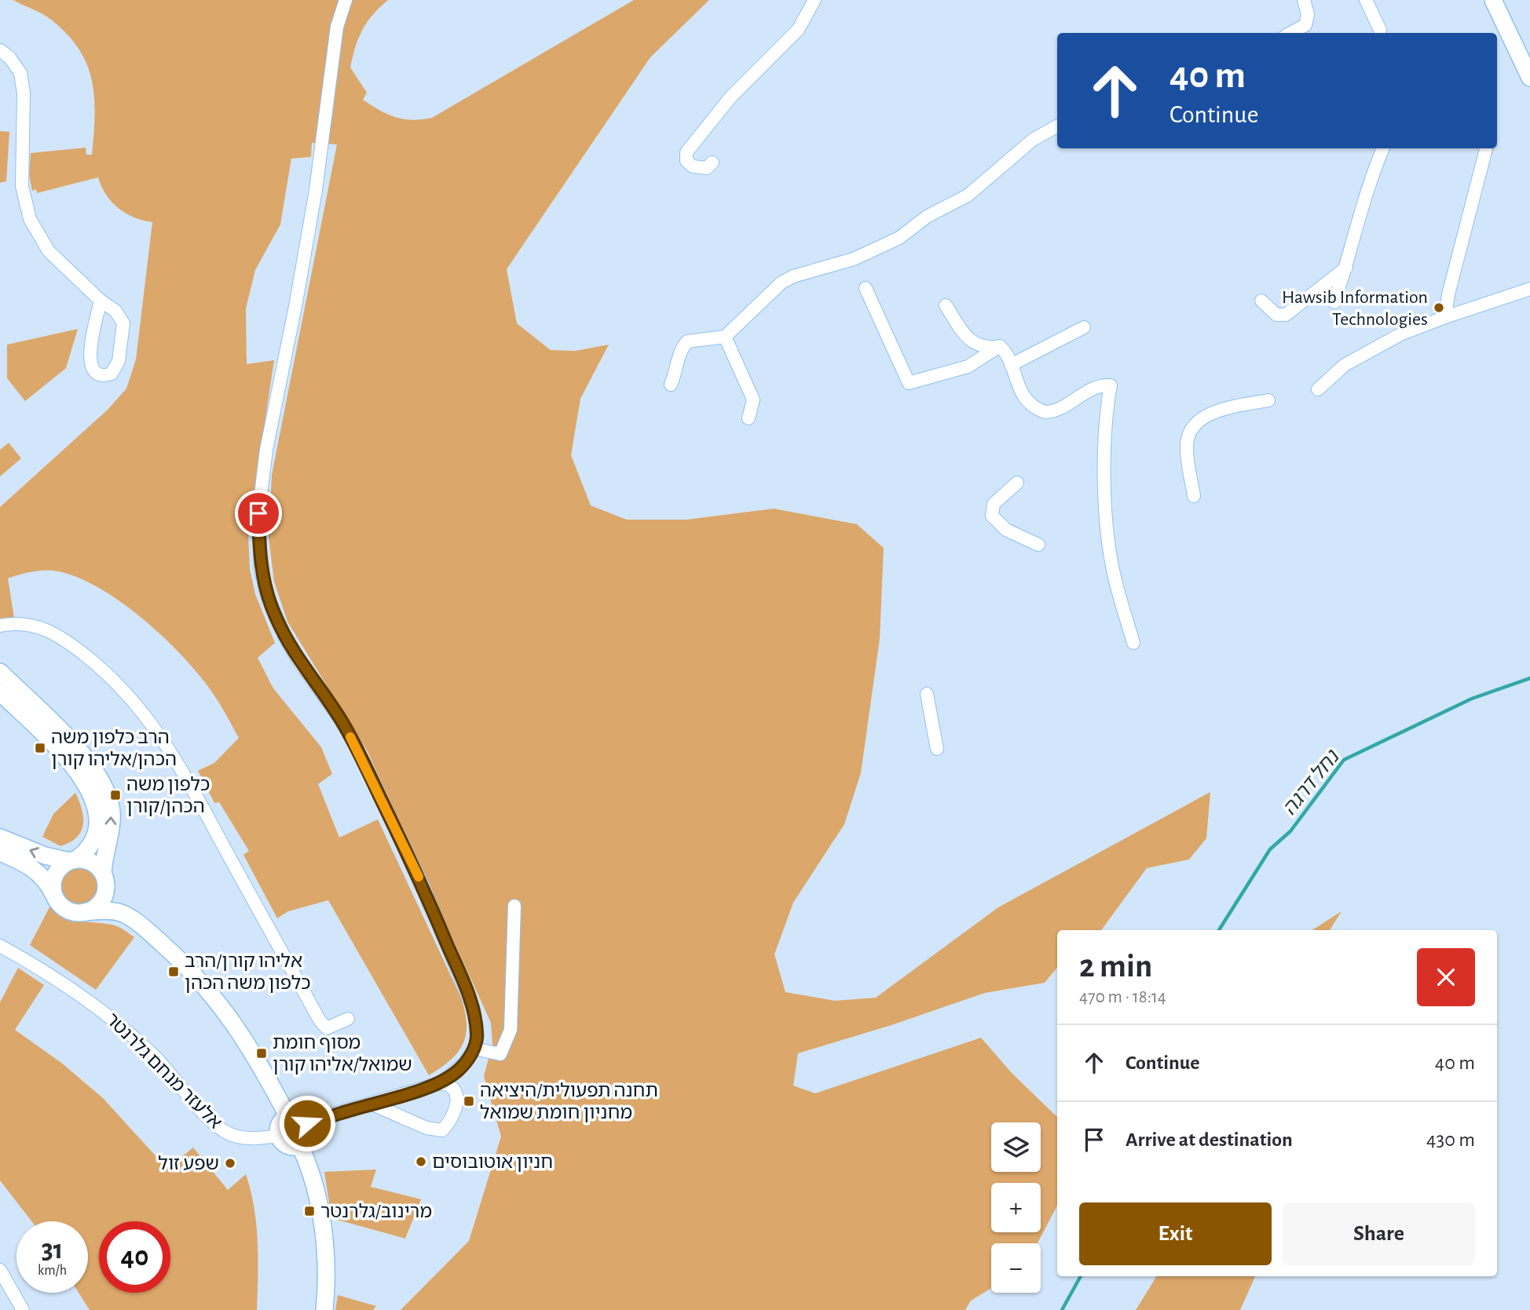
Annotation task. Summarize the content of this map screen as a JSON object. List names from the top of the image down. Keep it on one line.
{"streets":{"street":["אלעזר מנחם גלרנטר"]},"water":["נחל דרגה"],"places":{"other":["Hawsib Information Technologies","חניון אוטובוסים","שפע זול"],"transit":["הרב כלפון משה הכהן/אליהו קורן","כלפון משה הכהן/קורן","אליהו קורן/הרב כלפון משה הכהן","מסוף חומת שמואל/אליהו קורן","תחנה תפעולית/היציאה מחניון חומת שמואל","מרינוב/גלרנטר"]},"page":{"turn":["40 m","Continue"],"heading":["2 min","470 m · 18:14"],"list":[{"name":"Continue","value":"40 m"},{"name":"Arrive at destination","value":"430 m"}],"map_buttons":["+","−"],"buttons":["Exit","Share"],"speed":"31 km/h","limit":"40"}}
